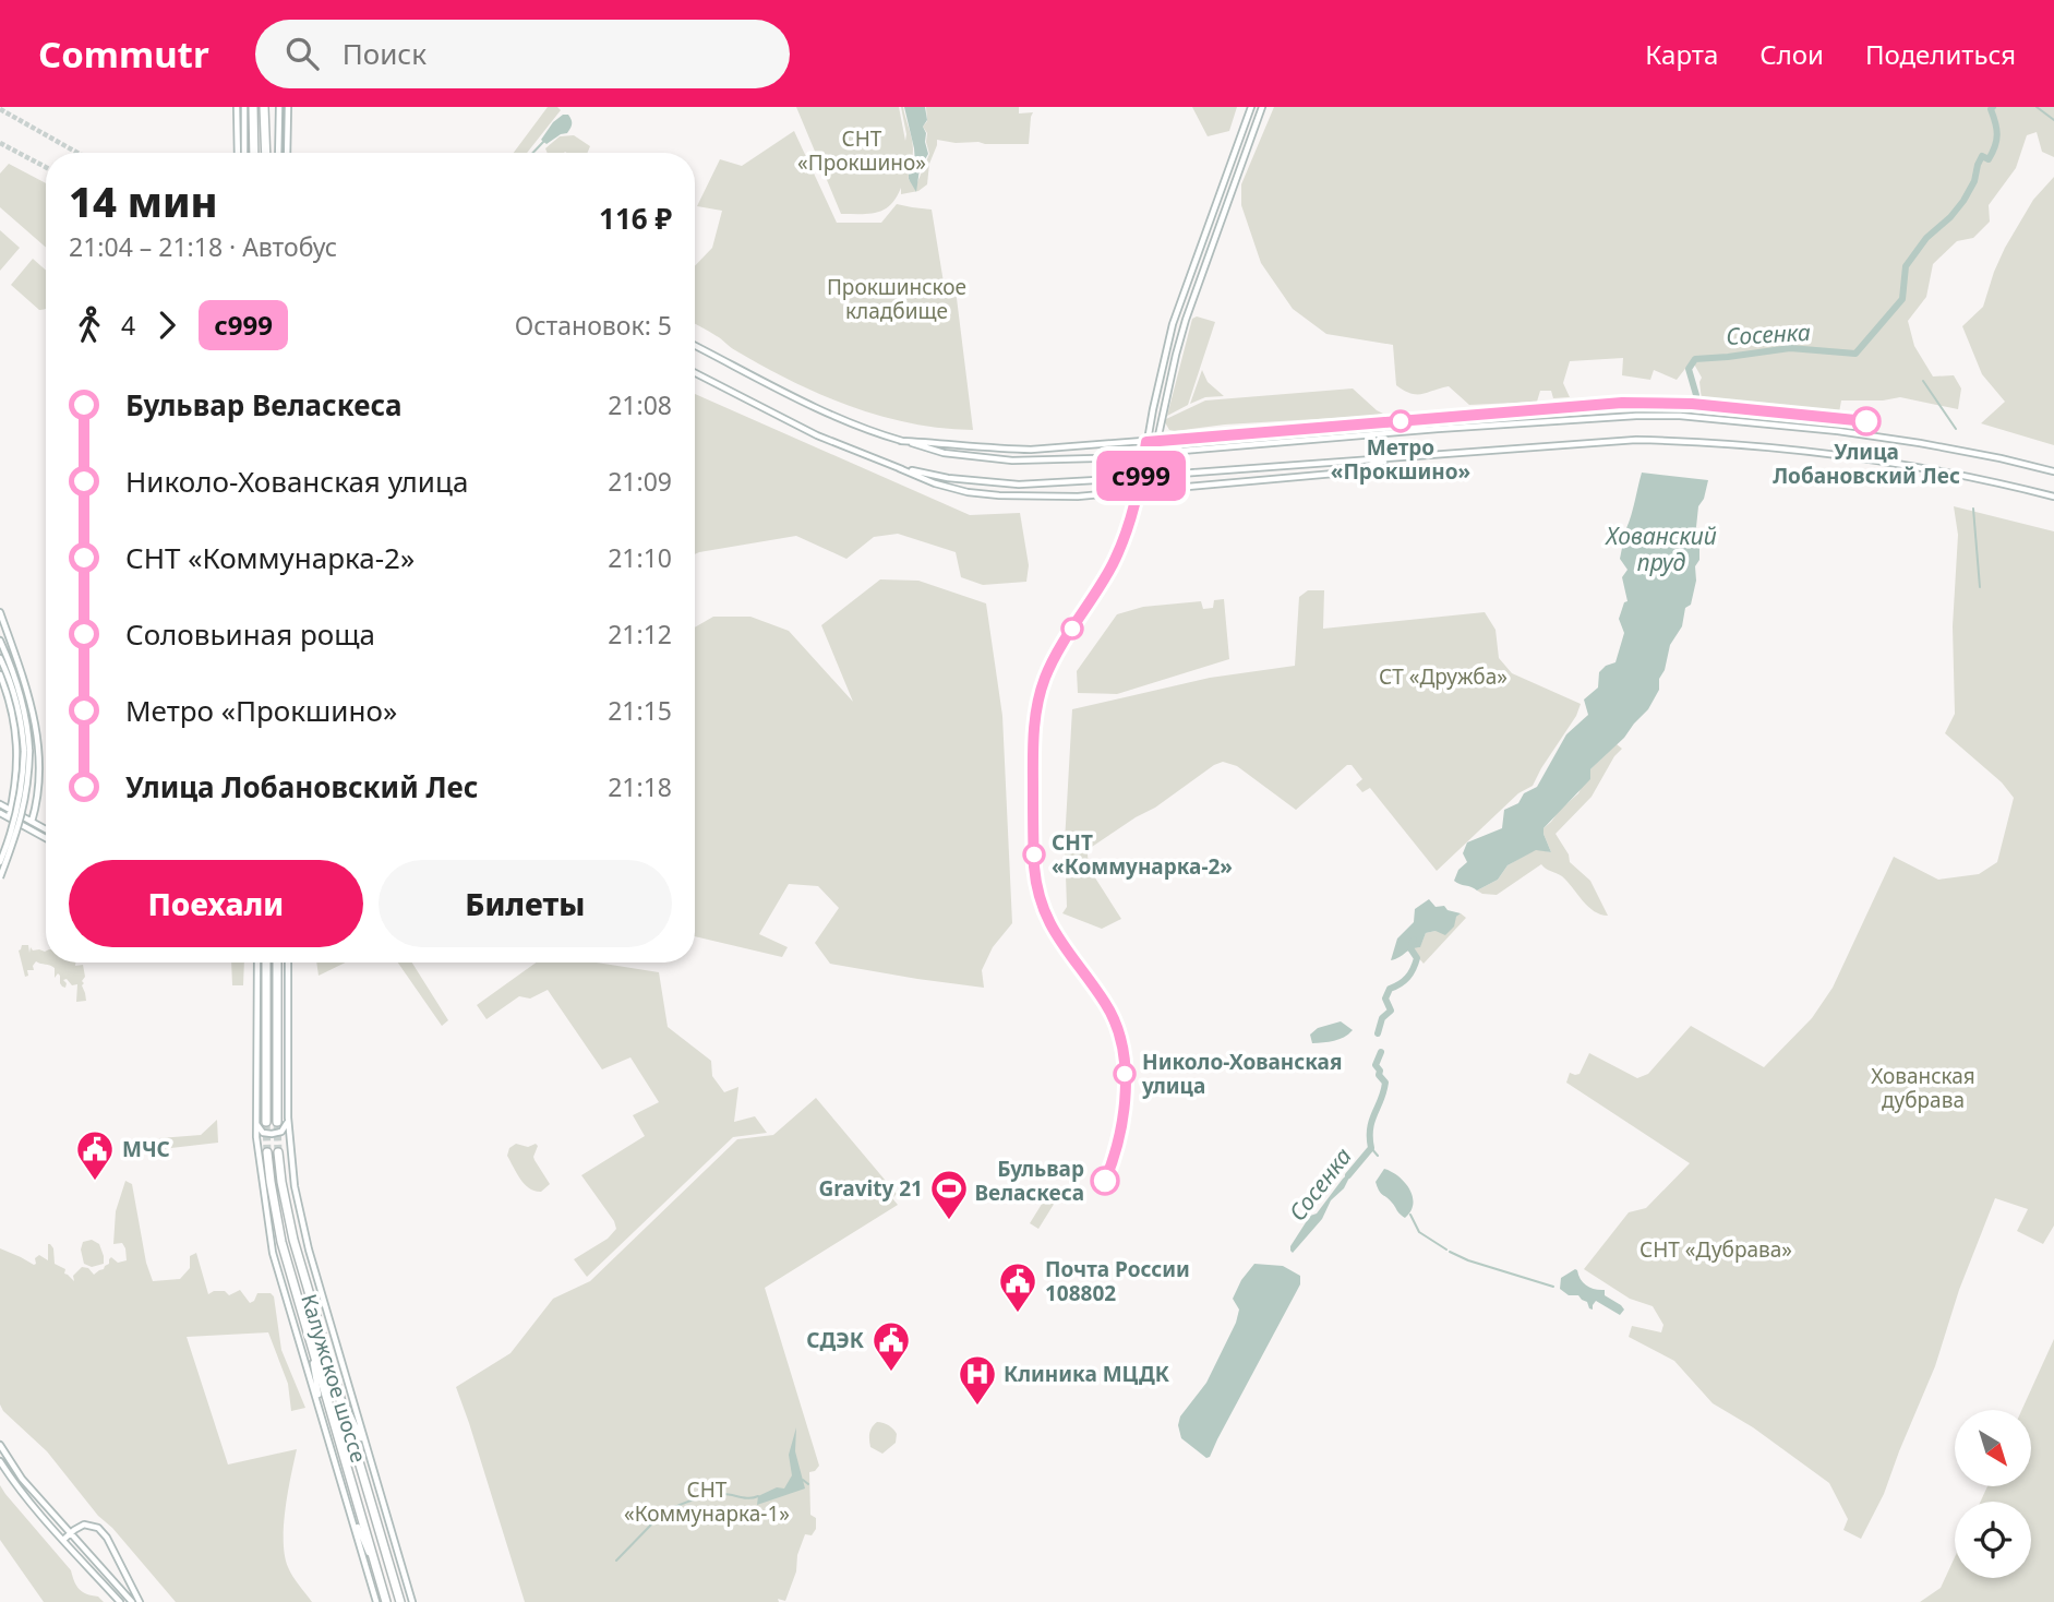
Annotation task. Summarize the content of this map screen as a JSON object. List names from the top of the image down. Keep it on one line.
{"streets":{"highway":["Калужское шоссе"]},"water":["Сосенка","Хованский пруд"],"parks":["СНТ «Прокшино»","Прокшинское кладбище","СТ «Дружба»","Хованская дубрава","СНТ «Дубрава»","СНТ «Коммунарка-1»"],"places":{"other":["Метро «Прокшино»","Улица Лобановский Лес","СНТ «Коммунарка-2»","Николо-Хованская улица","Бульвар Веласкеса"],"public building":["МЧС","Почта России 108802","СДЭК"],"sports":["Gravity 21"],"hospital":["Клиника МЦДК"]},"lines":["bus line с999"],"north":"bottom right","page":{"header":"Commutr","search":"Поиск","nav":["Карта","Слои","Поделиться"],"on_map":"с999","heading":["14 мин","21:04 – 21:18 · Автобус","116 ₽"],"legs":["4","с999","Остановок: 5"],"list":[{"name":"Бульвар Веласкеса","value":"21:08"},{"name":"Николо-Хованская улица","value":"21:09"},{"name":"СНТ «Коммунарка-2»","value":"21:10"},{"name":"Соловьиная роща","value":"21:12"},{"name":"Метро «Прокшино»","value":"21:15"},{"name":"Улица Лобановский Лес","value":"21:18"}],"buttons":["Поехали","Билеты"]}}
